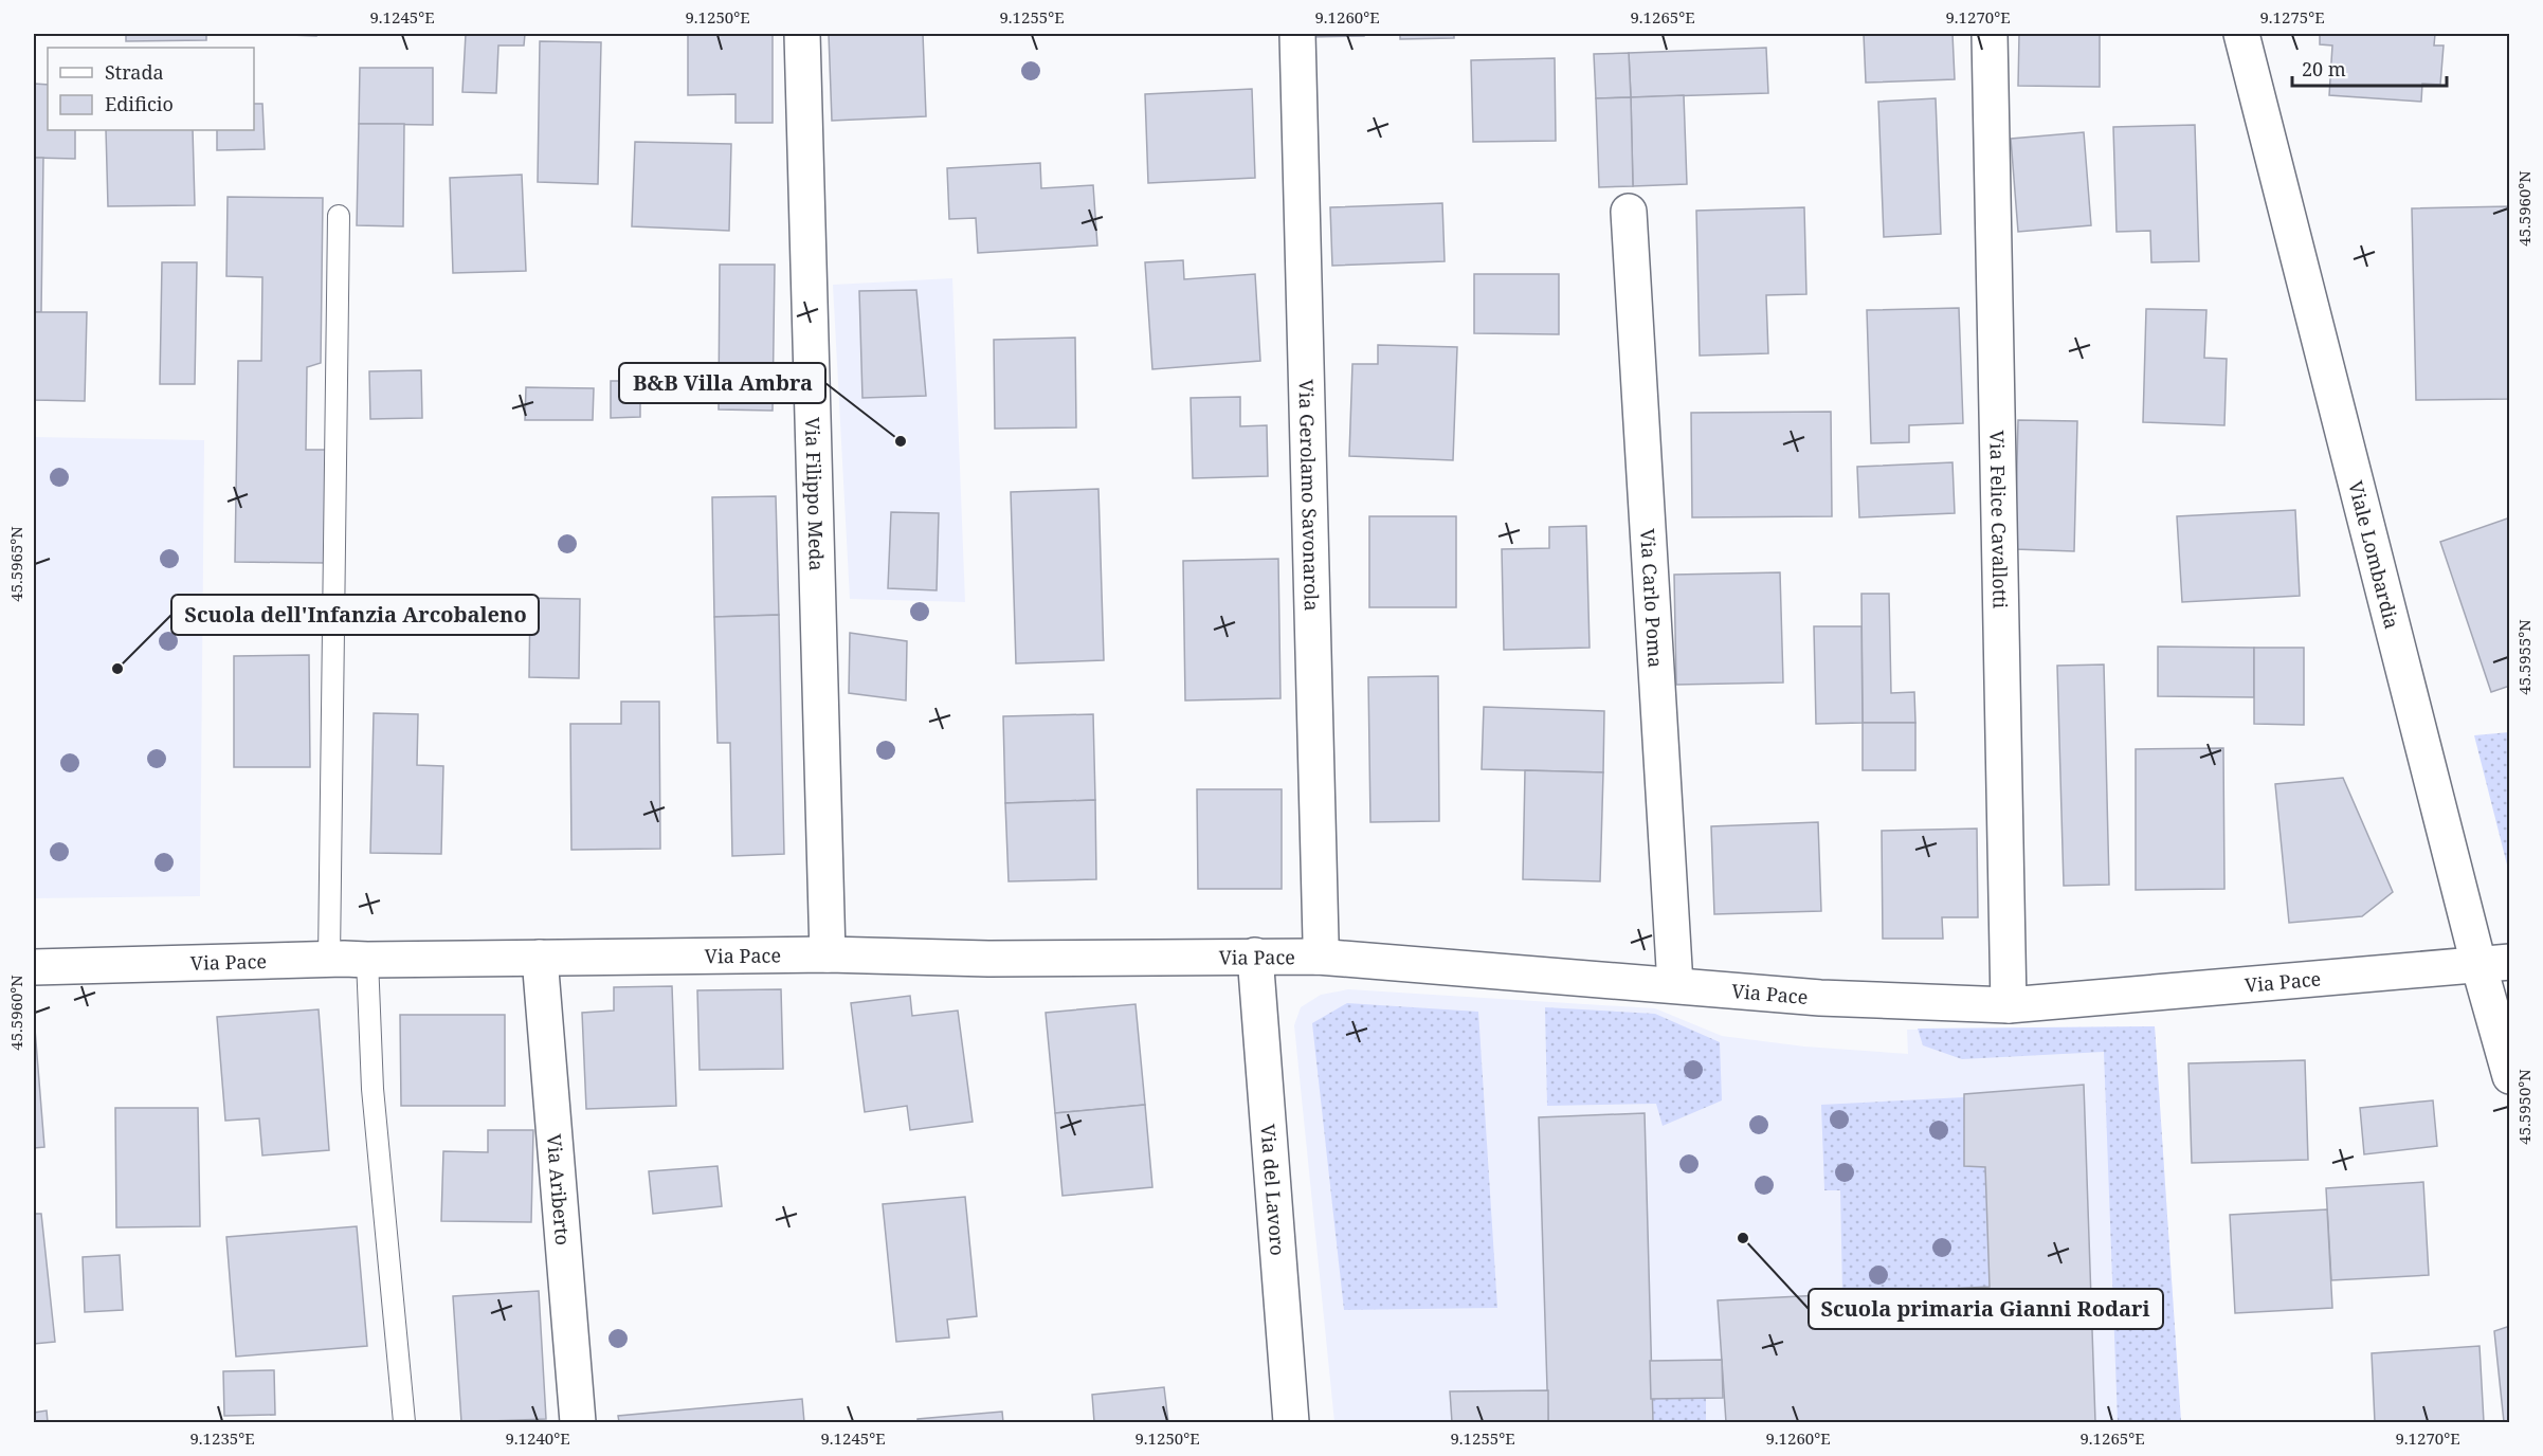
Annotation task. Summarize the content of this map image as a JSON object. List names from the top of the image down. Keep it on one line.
{"streets":{"street":["Via Filippo Meda","Via Gerolamo Savonarola","Via Felice Cavallotti","Viale Lombardia","Via Carlo Poma","Via Pace","Via del Lavoro","Via Ariberto"]},"crossings":[["Via Filippo Meda","Via Pace"],["Via Gerolamo Savonarola","Via Pace"],["Via Felice Cavallotti","Via Pace"],["Viale Lombardia","Via Pace"],["Via Carlo Poma","Via Pace"],["Via Pace","Via del Lavoro"],["Via Pace","Via Ariberto"]],"places":["B&B Villa Ambra","Scuola dell'Infanzia Arcobaleno","Scuola primaria Gianni Rodari"],"legend":["Strada","Edificio"],"scale_bar":"20 m","coordinates":["9.1245°E","9.1250°E","9.1255°E","9.1260°E","9.1265°E","9.1270°E","9.1275°E","45.5960°N","45.5965°N","45.5955°N","45.5950°N","9.1235°E","9.1240°E"]}
